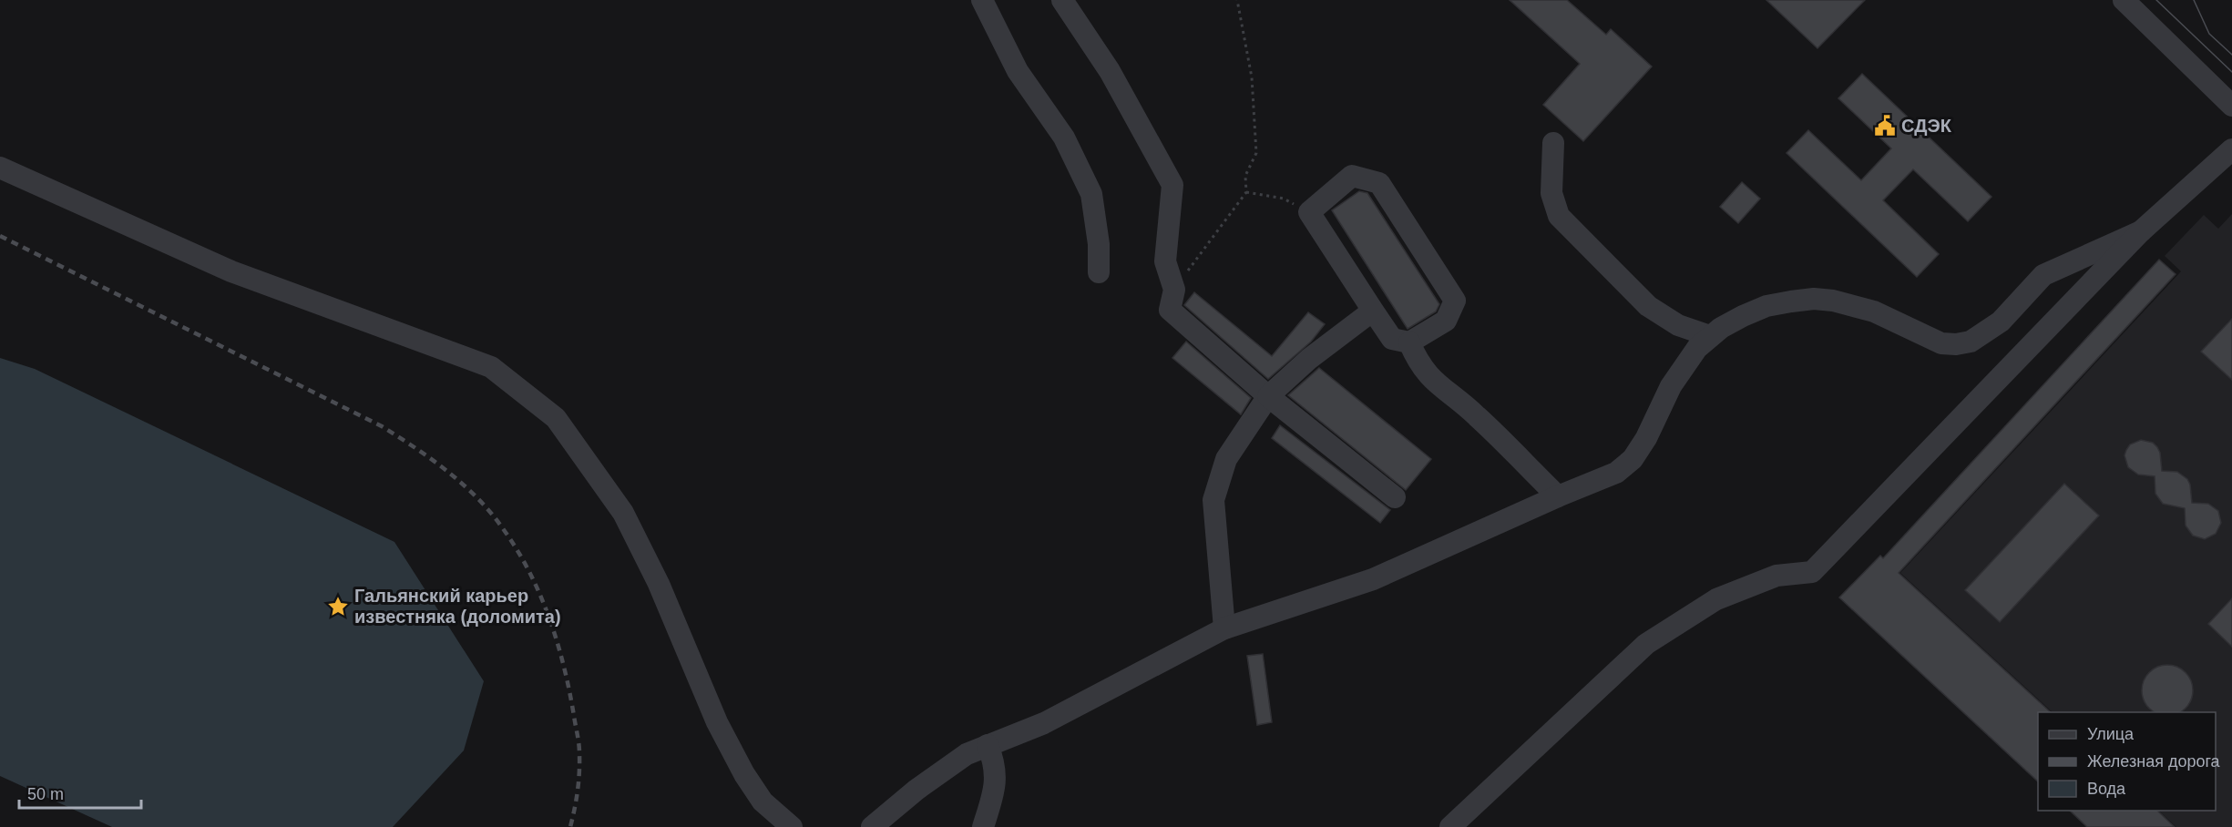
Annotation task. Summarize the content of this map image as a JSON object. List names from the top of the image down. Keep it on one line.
{"places":{"public building":["СДЭК"],"place":["Гальянский карьер известняка (доломита)"]},"legend":["Улица","Железная дорога","Вода"],"scale_bar":"50 m"}
